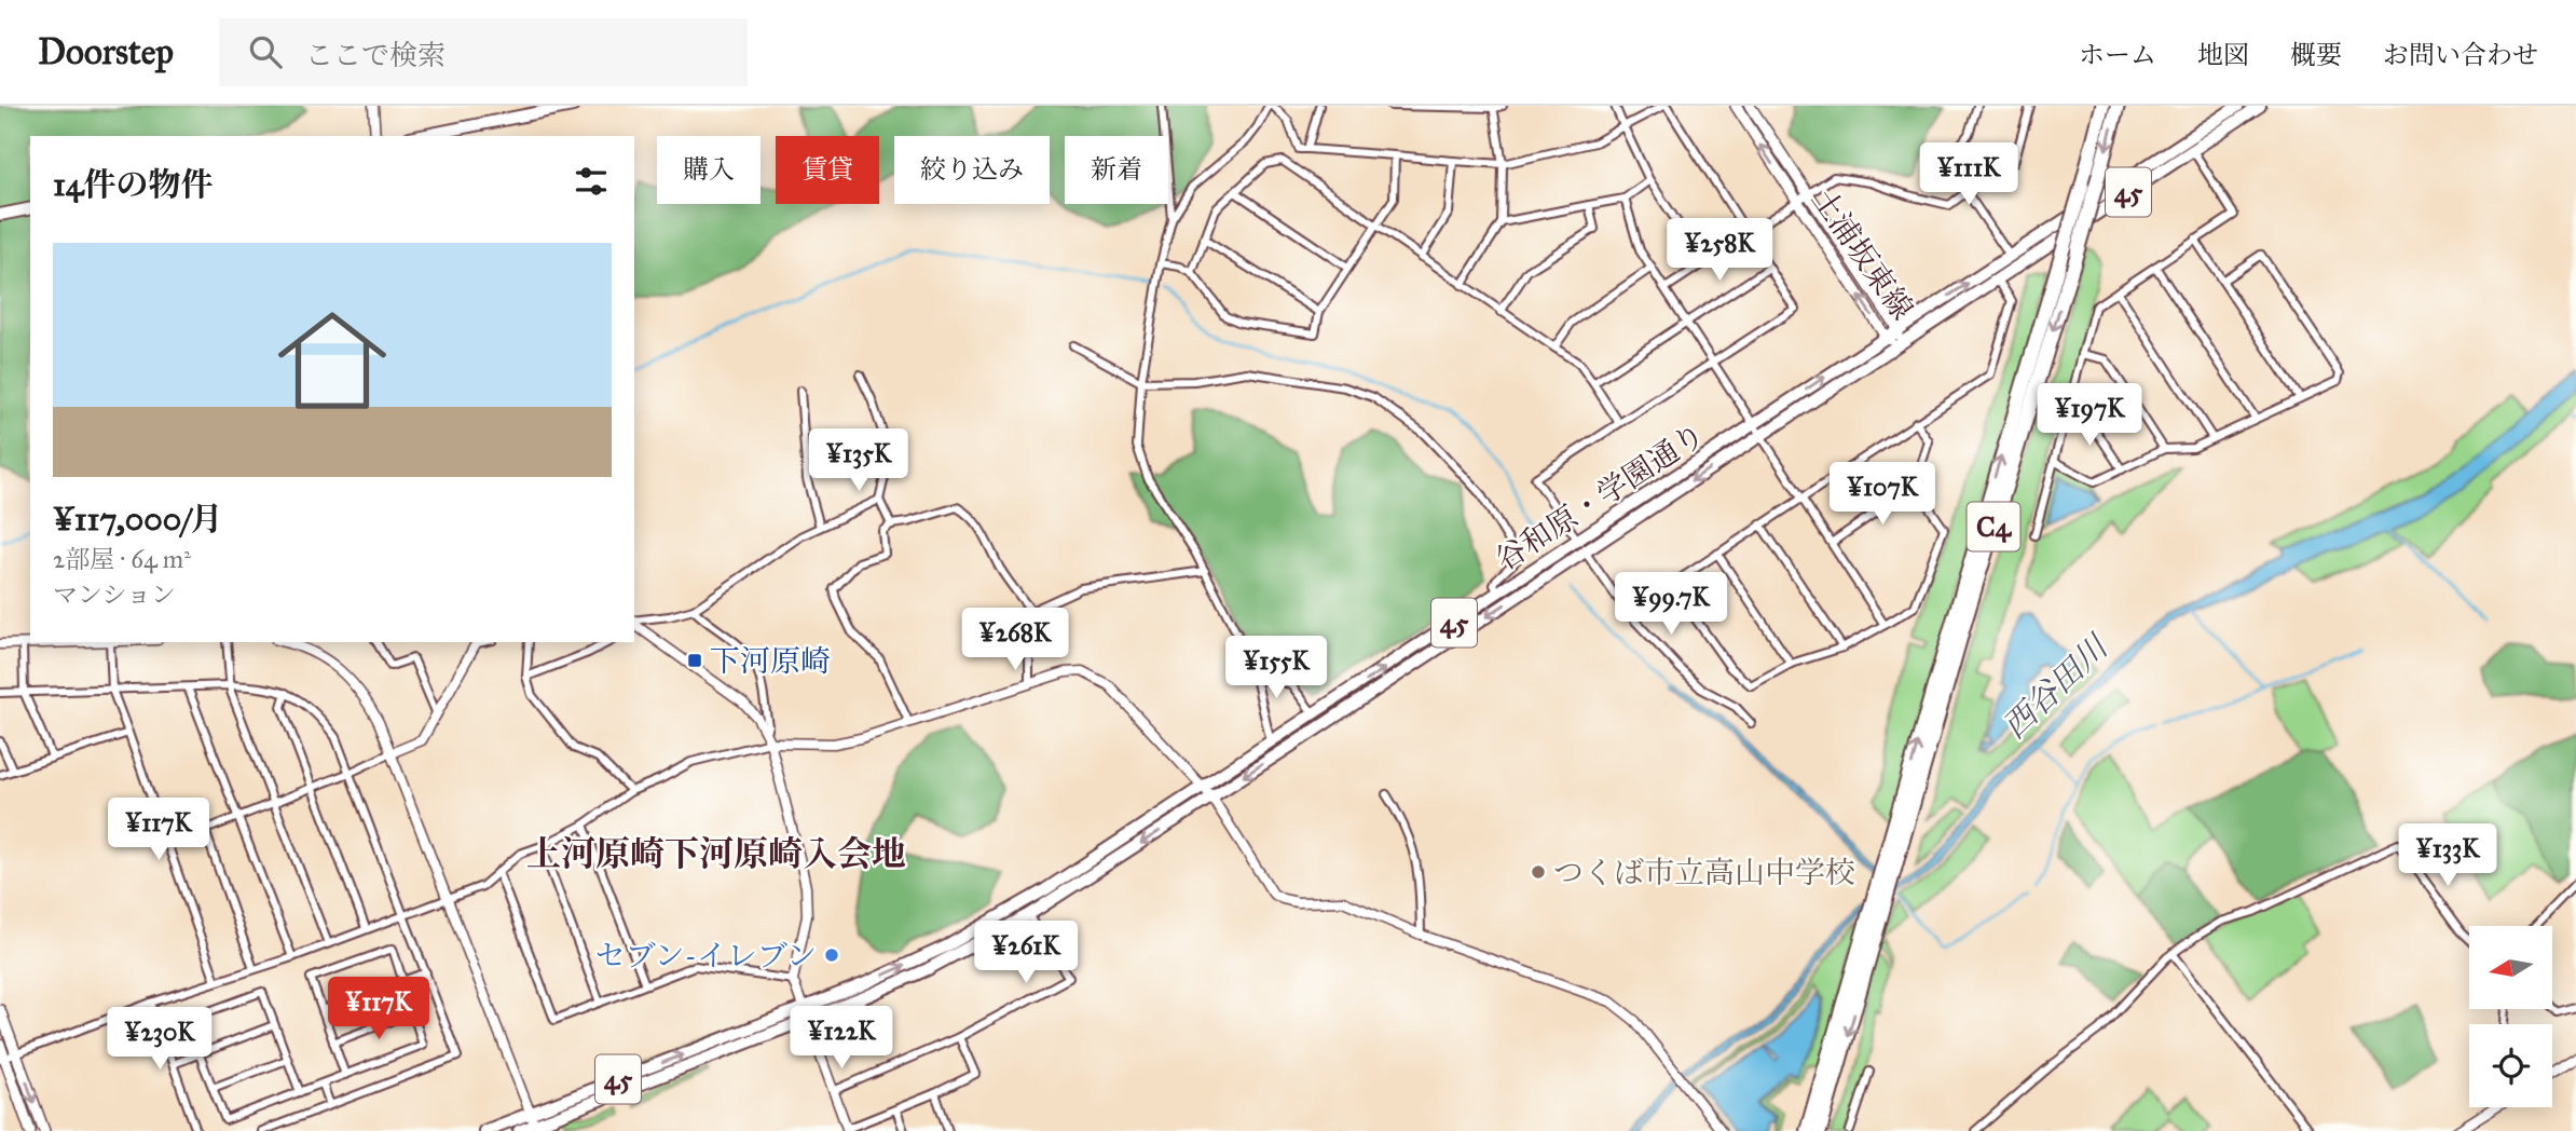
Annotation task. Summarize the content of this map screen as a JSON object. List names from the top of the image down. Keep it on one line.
{"streets":{"highway":["C4"],"main road":["45","土浦坂東線","谷和原・学園通り"]},"crossings":[["土浦坂東線","谷和原・学園通り"]],"districts":["上河原崎下河原崎入会地"],"water":["西谷田川"],"places":{"transit":["下河原崎"],"other":["つくば市立高山中学校","セブン-イレブン"]},"north":"left","page":{"header":"Doorstep","search":"ここで検索","nav":["ホーム","地図","概要","お問い合わせ"],"chip":["購入","賃貸","絞り込み","新着"],"heading":"14件の物件","price":["¥111K","¥258K","¥197K","¥135K","¥107K","¥99.7K","¥268K","¥155K","¥117K","¥133K","¥261K","¥117K","¥122K","¥230K"],"list":[{"name":"¥117,000/月","note":"2部屋 · 64 m² · マンション"}]}}
